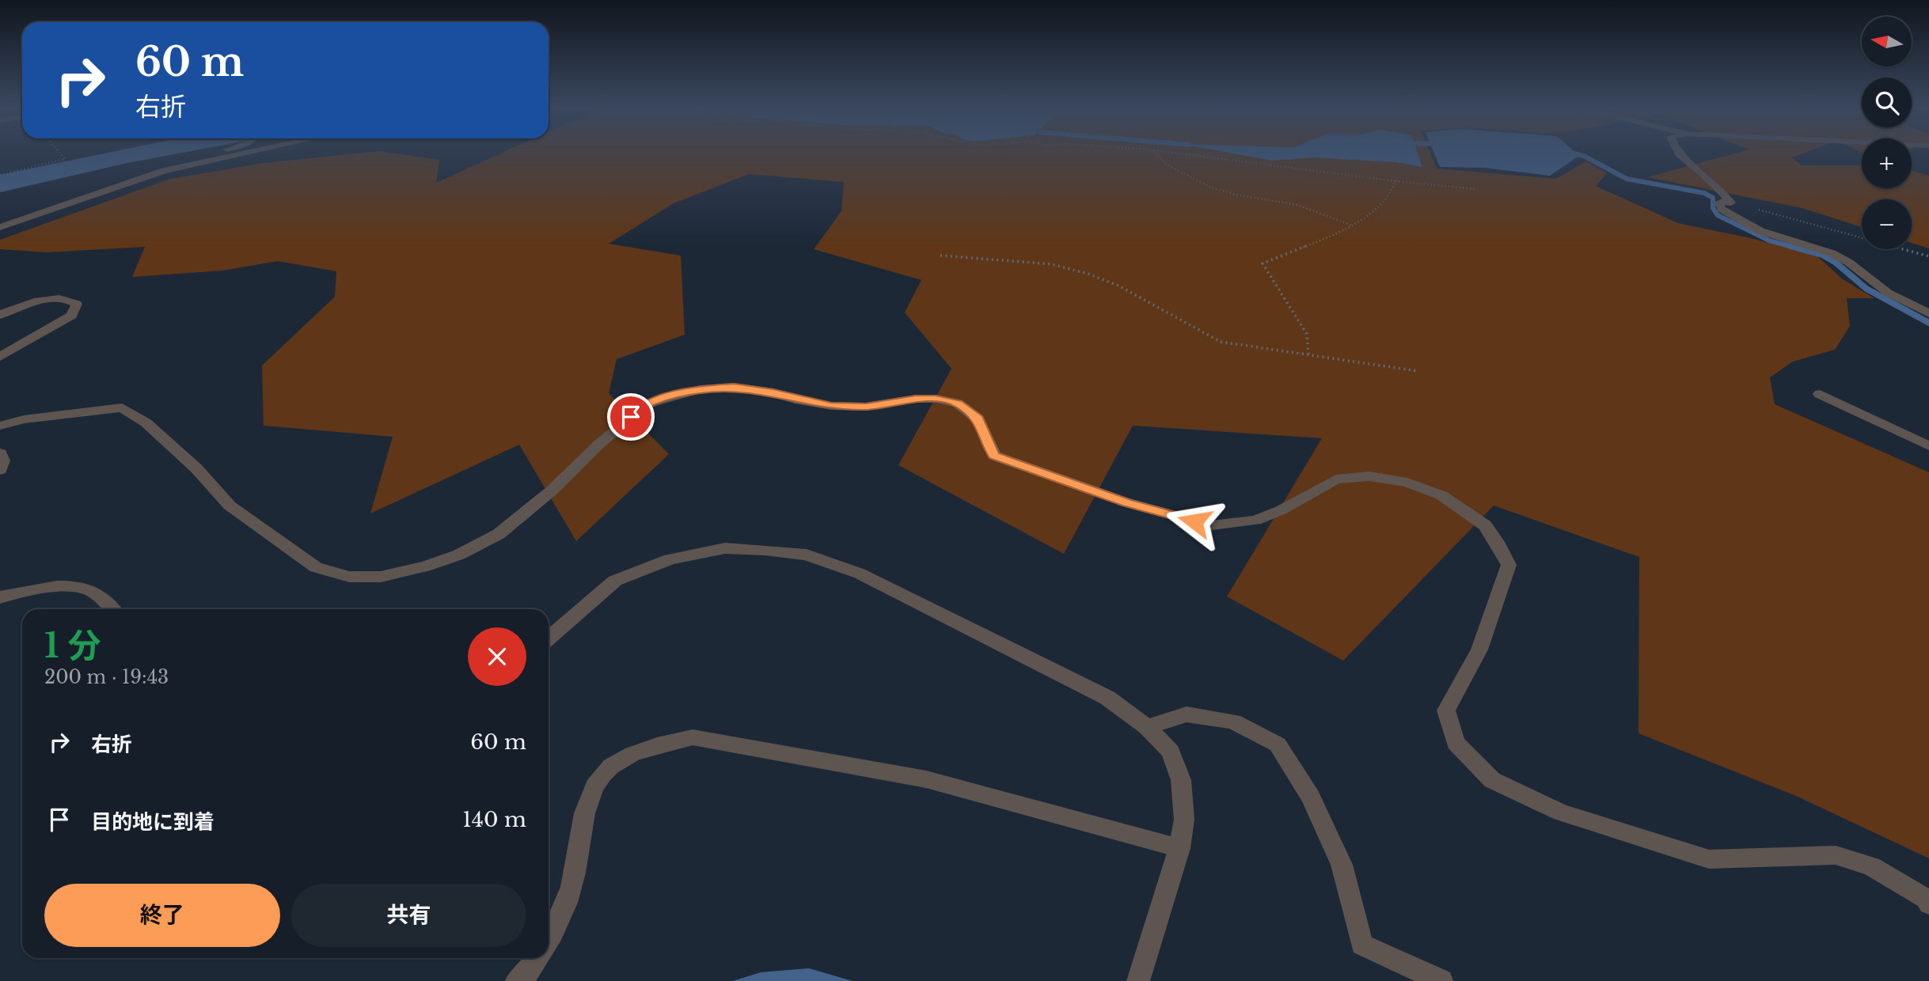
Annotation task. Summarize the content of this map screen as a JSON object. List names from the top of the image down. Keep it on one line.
{"north":"left","page":{"map_buttons":["+","−"],"turn":["60 m","右折"],"heading":["1 分","200 m · 19:43"],"list":[{"name":"右折","value":"60 m"},{"name":"目的地に到着","value":"140 m"}],"buttons":["終了","共有"]}}
